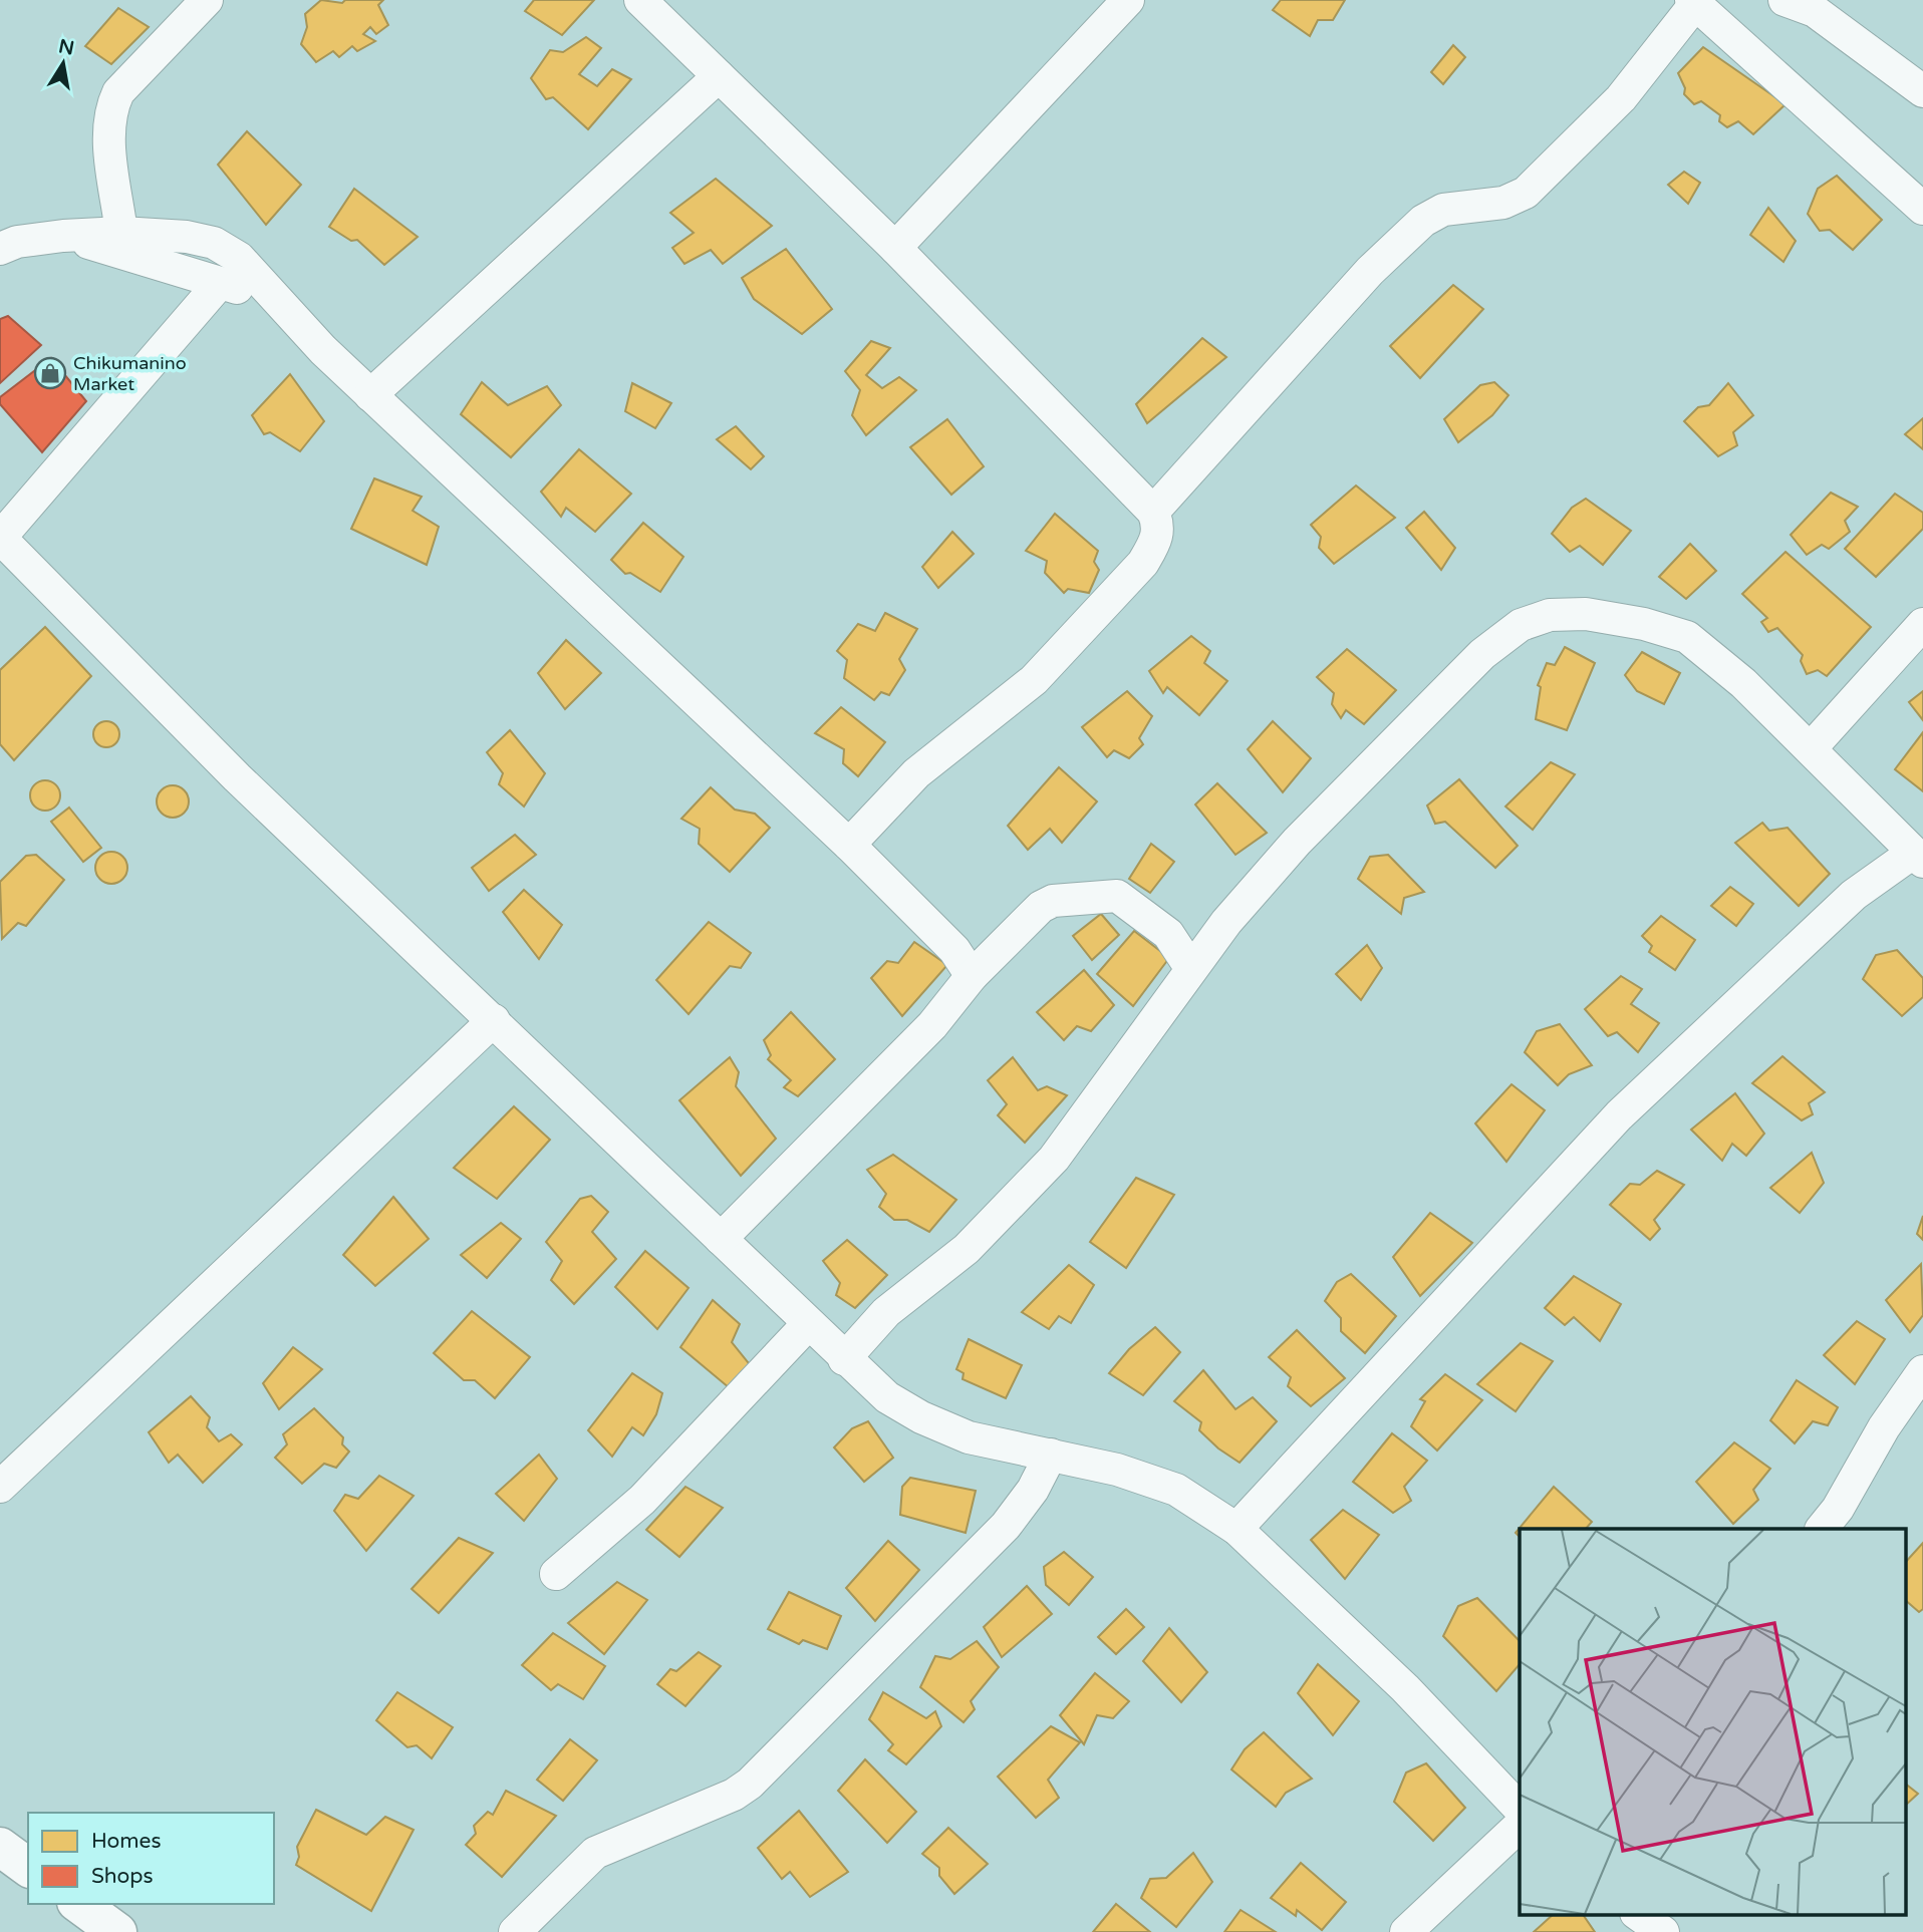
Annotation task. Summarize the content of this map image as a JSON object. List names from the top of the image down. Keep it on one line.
{"places":{"shop":["Chikumanino Market"]},"legend":["Homes","Shops"],"north":"top"}
